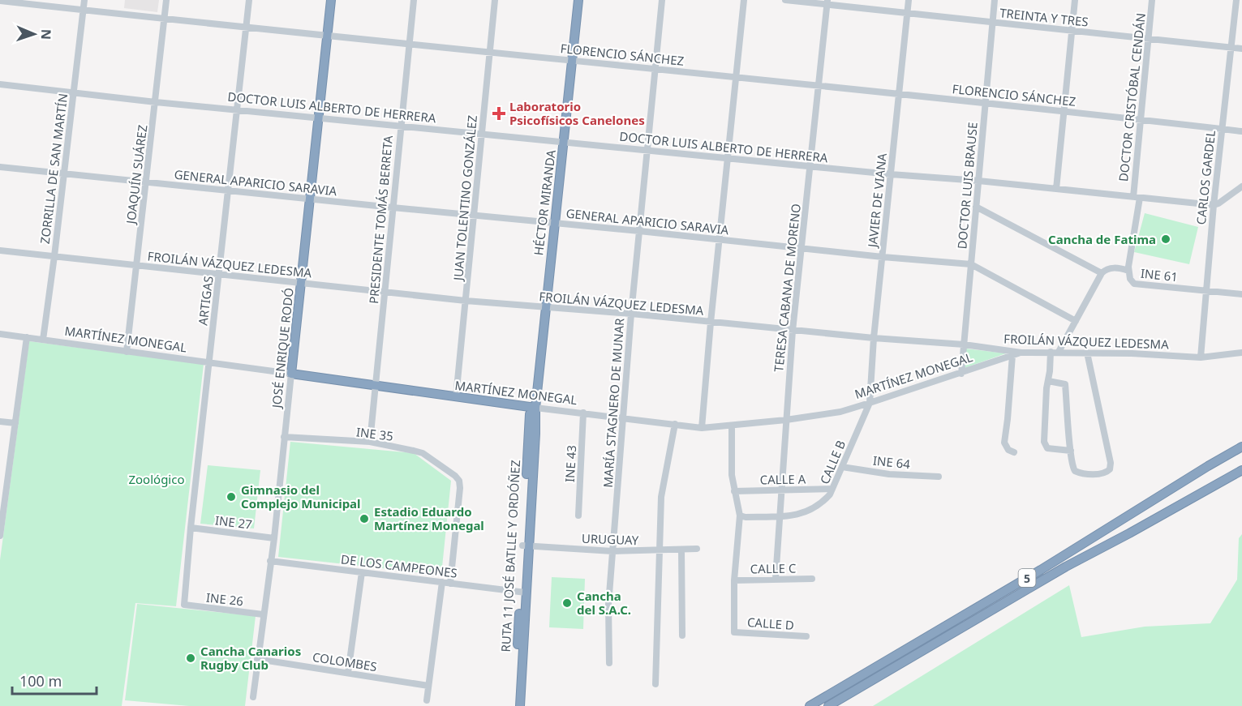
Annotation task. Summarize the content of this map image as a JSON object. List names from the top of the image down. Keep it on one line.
{"streets":{"highway":["HÉCTOR MIRANDA","MARTÍNEZ MONEGAL","JOSÉ ENRIQUE RODÓ","RUTA 11 JOSÉ BATLLE Y ORDÓÑEZ","5"],"street":["TREINTA Y TRES","FLORENCIO SÁNCHEZ","DOCTOR CRISTÓBAL CENDÁN","DOCTOR LUIS ALBERTO DE HERRERA","ZORRILLA DE SAN MARTÍN","JOAQUÍN SUÁREZ","CARLOS GARDEL","GENERAL APARICIO SARAVIA","DOCTOR LUIS BRAUSE","JUAN TOLENTINO GONZÁLEZ","JAVIER DE VIANA","PRESIDENTE TOMÁS BERRETA","FROILÁN VÁZQUEZ LEDESMA","INE 61","TERESA CABANA DE MORENO","ARTIGAS","MARÍA STAGNERO DE MUNAR","INE 35","CALLE B","INE 64","INE 43","CALLE A","INE 27","URUGUAY","DE LOS CAMPEONES","CALLE C","INE 26","CALLE D","COLOMBES"]},"crossings":[["TREINTA Y TRES","DOCTOR CRISTÓBAL CENDÁN"],["TREINTA Y TRES","CARLOS GARDEL"],["TREINTA Y TRES","DOCTOR LUIS BRAUSE"],["TREINTA Y TRES","JAVIER DE VIANA"],["TREINTA Y TRES","TERESA CABANA DE MORENO"],["FLORENCIO SÁNCHEZ","DOCTOR CRISTÓBAL CENDÁN"],["FLORENCIO SÁNCHEZ","ZORRILLA DE SAN MARTÍN"],["FLORENCIO SÁNCHEZ","JOAQUÍN SUÁREZ"],["FLORENCIO SÁNCHEZ","CARLOS GARDEL"],["FLORENCIO SÁNCHEZ","DOCTOR LUIS BRAUSE"],["FLORENCIO SÁNCHEZ","JUAN TOLENTINO GONZÁLEZ"],["FLORENCIO SÁNCHEZ","JAVIER DE VIANA"],["FLORENCIO SÁNCHEZ","HÉCTOR MIRANDA"],["FLORENCIO SÁNCHEZ","PRESIDENTE TOMÁS BERRETA"],["FLORENCIO SÁNCHEZ","TERESA CABANA DE MORENO"],["FLORENCIO SÁNCHEZ","ARTIGAS"],["FLORENCIO SÁNCHEZ","JOSÉ ENRIQUE RODÓ"],["FLORENCIO SÁNCHEZ","MARÍA STAGNERO DE MUNAR"],["DOCTOR CRISTÓBAL CENDÁN","DOCTOR LUIS ALBERTO DE HERRERA"],["DOCTOR CRISTÓBAL CENDÁN","INE 61"],["DOCTOR LUIS ALBERTO DE HERRERA","ZORRILLA DE SAN MARTÍN"],["DOCTOR LUIS ALBERTO DE HERRERA","JOAQUÍN SUÁREZ"],["DOCTOR LUIS ALBERTO DE HERRERA","CARLOS GARDEL"],["DOCTOR LUIS ALBERTO DE HERRERA","DOCTOR LUIS BRAUSE"],["DOCTOR LUIS ALBERTO DE HERRERA","JUAN TOLENTINO GONZÁLEZ"],["DOCTOR LUIS ALBERTO DE HERRERA","JAVIER DE VIANA"],["DOCTOR LUIS ALBERTO DE HERRERA","HÉCTOR MIRANDA"],["DOCTOR LUIS ALBERTO DE HERRERA","PRESIDENTE TOMÁS BERRETA"],["DOCTOR LUIS ALBERTO DE HERRERA","INE 61"],["DOCTOR LUIS ALBERTO DE HERRERA","TERESA CABANA DE MORENO"],["DOCTOR LUIS ALBERTO DE HERRERA","ARTIGAS"],["DOCTOR LUIS ALBERTO DE HERRERA","JOSÉ ENRIQUE RODÓ"],["DOCTOR LUIS ALBERTO DE HERRERA","MARÍA STAGNERO DE MUNAR"],["ZORRILLA DE SAN MARTÍN","GENERAL APARICIO SARAVIA"],["ZORRILLA DE SAN MARTÍN","FROILÁN VÁZQUEZ LEDESMA"],["ZORRILLA DE SAN MARTÍN","MARTÍNEZ MONEGAL"],["JOAQUÍN SUÁREZ","GENERAL APARICIO SARAVIA"],["JOAQUÍN SUÁREZ","FROILÁN VÁZQUEZ LEDESMA"],["JOAQUÍN SUÁREZ","MARTÍNEZ MONEGAL"],["CARLOS GARDEL","FROILÁN VÁZQUEZ LEDESMA"],["CARLOS GARDEL","INE 61"],["GENERAL APARICIO SARAVIA","DOCTOR LUIS BRAUSE"],["GENERAL APARICIO SARAVIA","JUAN TOLENTINO GONZÁLEZ"],["GENERAL APARICIO SARAVIA","JAVIER DE VIANA"],["GENERAL APARICIO SARAVIA","HÉCTOR MIRANDA"],["GENERAL APARICIO SARAVIA","PRESIDENTE TOMÁS BERRETA"],["GENERAL APARICIO SARAVIA","TERESA CABANA DE MORENO"],["GENERAL APARICIO SARAVIA","ARTIGAS"],["GENERAL APARICIO SARAVIA","JOSÉ ENRIQUE RODÓ"],["GENERAL APARICIO SARAVIA","MARÍA STAGNERO DE MUNAR"],["DOCTOR LUIS BRAUSE","FROILÁN VÁZQUEZ LEDESMA"],["DOCTOR LUIS BRAUSE","MARTÍNEZ MONEGAL"],["JUAN TOLENTINO GONZÁLEZ","FROILÁN VÁZQUEZ LEDESMA"],["JUAN TOLENTINO GONZÁLEZ","MARTÍNEZ MONEGAL"],["JAVIER DE VIANA","FROILÁN VÁZQUEZ LEDESMA"],["JAVIER DE VIANA","MARTÍNEZ MONEGAL"],["JAVIER DE VIANA","CALLE B"],["HÉCTOR MIRANDA","FROILÁN VÁZQUEZ LEDESMA"],["HÉCTOR MIRANDA","MARTÍNEZ MONEGAL"],["HÉCTOR MIRANDA","RUTA 11 JOSÉ BATLLE Y ORDÓÑEZ"],["PRESIDENTE TOMÁS BERRETA","FROILÁN VÁZQUEZ LEDESMA"],["PRESIDENTE TOMÁS BERRETA","MARTÍNEZ MONEGAL"],["PRESIDENTE TOMÁS BERRETA","INE 35"],["FROILÁN VÁZQUEZ LEDESMA","TERESA CABANA DE MORENO"],["FROILÁN VÁZQUEZ LEDESMA","ARTIGAS"],["FROILÁN VÁZQUEZ LEDESMA","MARTÍNEZ MONEGAL"],["FROILÁN VÁZQUEZ LEDESMA","JOSÉ ENRIQUE RODÓ"],["FROILÁN VÁZQUEZ LEDESMA","MARÍA STAGNERO DE MUNAR"],["TERESA CABANA DE MORENO","MARTÍNEZ MONEGAL"],["TERESA CABANA DE MORENO","CALLE B"],["TERESA CABANA DE MORENO","CALLE A"],["TERESA CABANA DE MORENO","CALLE C"],["ARTIGAS","MARTÍNEZ MONEGAL"],["ARTIGAS","INE 27"],["ARTIGAS","INE 26"],["MARTÍNEZ MONEGAL","JOSÉ ENRIQUE RODÓ"],["MARTÍNEZ MONEGAL","MARÍA STAGNERO DE MUNAR"],["MARTÍNEZ MONEGAL","CALLE B"],["MARTÍNEZ MONEGAL","INE 43"],["MARTÍNEZ MONEGAL","RUTA 11 JOSÉ BATLLE Y ORDÓÑEZ"],["JOSÉ ENRIQUE RODÓ","INE 35"],["JOSÉ ENRIQUE RODÓ","INE 27"],["JOSÉ ENRIQUE RODÓ","DE LOS CAMPEONES"],["JOSÉ ENRIQUE RODÓ","INE 26"],["JOSÉ ENRIQUE RODÓ","COLOMBES"],["MARÍA STAGNERO DE MUNAR","URUGUAY"],["INE 35","DE LOS CAMPEONES"],["CALLE B","INE 64"],["CALLE B","CALLE A"],["URUGUAY","RUTA 11 JOSÉ BATLLE Y ORDÓÑEZ"],["RUTA 11 JOSÉ BATLLE Y ORDÓÑEZ","DE LOS CAMPEONES"],["CALLE C","CALLE D"]],"parks":["Zoológico"],"places":{"health":["Laboratorio Psicofísicos Canelones"],"other":["Cancha de Fatima","Gimnasio del Complejo Municipal","Estadio Eduardo Martínez Monegal","Cancha del S.A.C.","Cancha Canarios Rugby Club"]},"scale_bar":"100 m","north":"right"}
